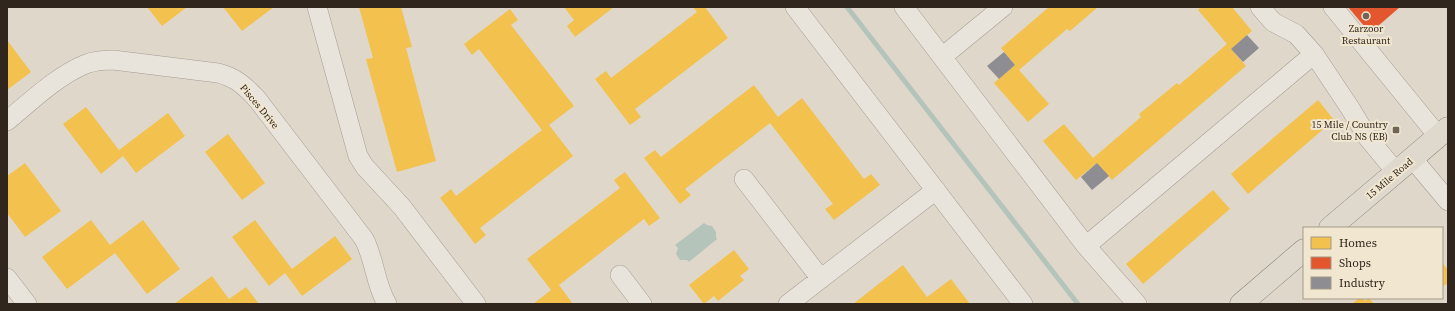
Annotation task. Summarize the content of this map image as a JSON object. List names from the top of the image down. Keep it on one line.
{"streets":{"main road":["15 Mile Road"],"street":["Pisces Drive"]},"places":{"other":["Zarzoor Restaurant"],"transit":["15 Mile / Country Club NS (EB)"]},"legend":["Homes","Shops","Industry"]}
